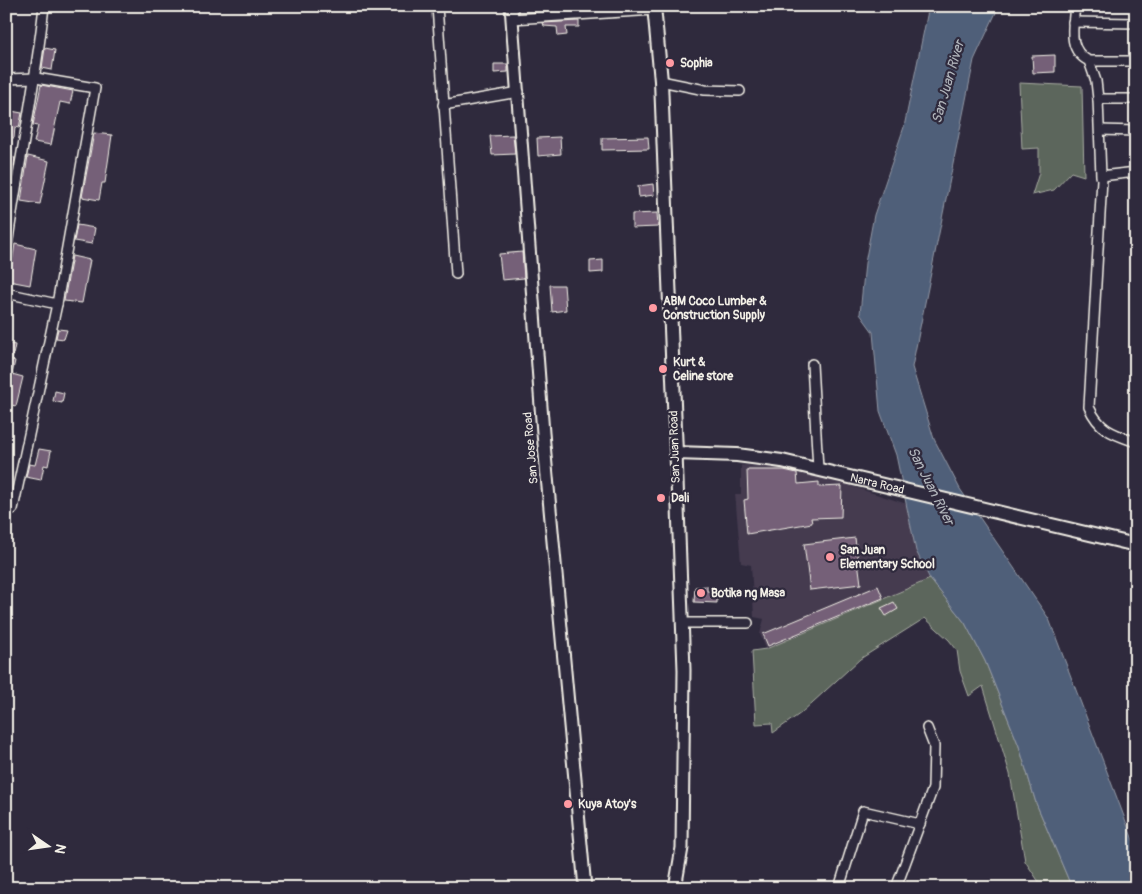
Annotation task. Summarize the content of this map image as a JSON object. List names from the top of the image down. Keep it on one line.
{"streets":{"main road":["San Juan Road","Narra Road"],"street":["San Jose Road"]},"crossings":[["San Juan Road","Narra Road"]],"water":["San Juan River"],"places":["Sophia","ABM Coco Lumber & Construction Supply","Kurt & Celine store","Dali","San Juan Elementary School","Botika ng Masa","Kuya Atoy's"],"north":"right"}
